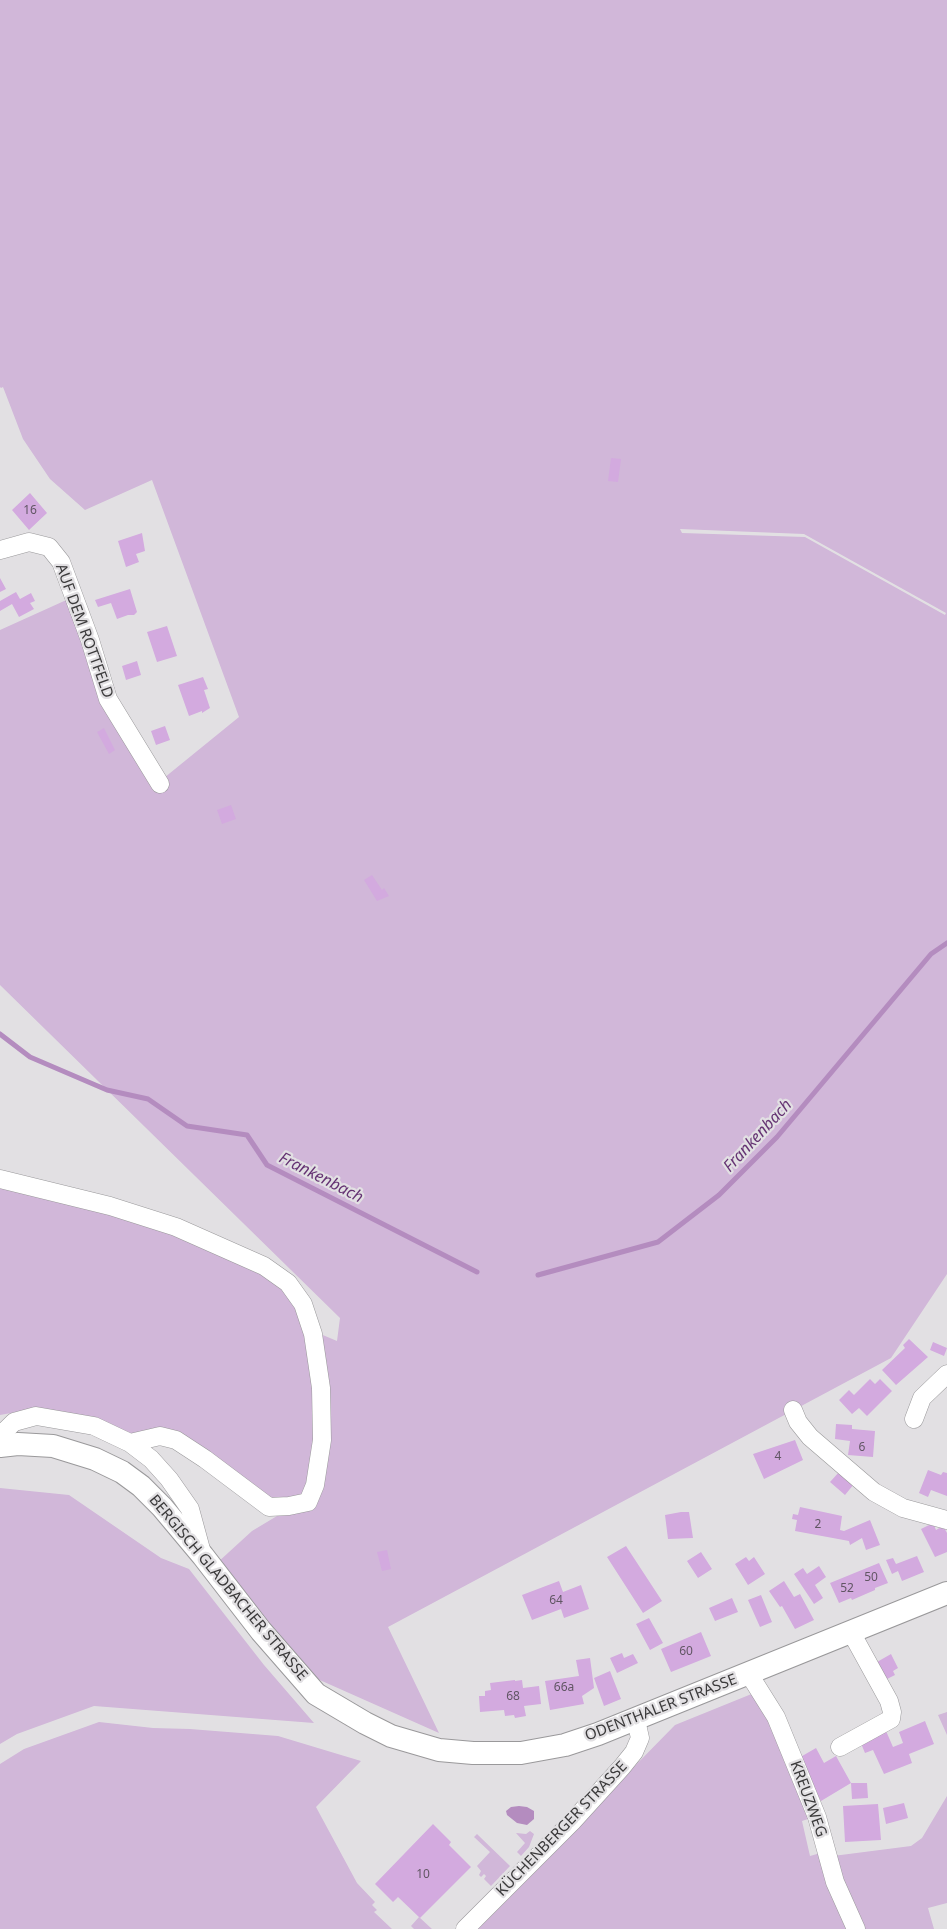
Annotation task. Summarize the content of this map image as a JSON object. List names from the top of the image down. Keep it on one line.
{"streets":{"main road":["BERGISCH GLADBACHER STRASSE","ODENTHALER STRASSE"],"street":["AUF DEM ROTTFELD","KREUZWEG","KÜCHENBERGER STRASSE"]},"crossings":[["BERGISCH GLADBACHER STRASSE","ODENTHALER STRASSE"],["ODENTHALER STRASSE","KREUZWEG"],["ODENTHALER STRASSE","KÜCHENBERGER STRASSE"]],"water":["Frankenbach"],"house_numbers":["16","6","4","2","50","52","64","60","66a","68","10"]}
